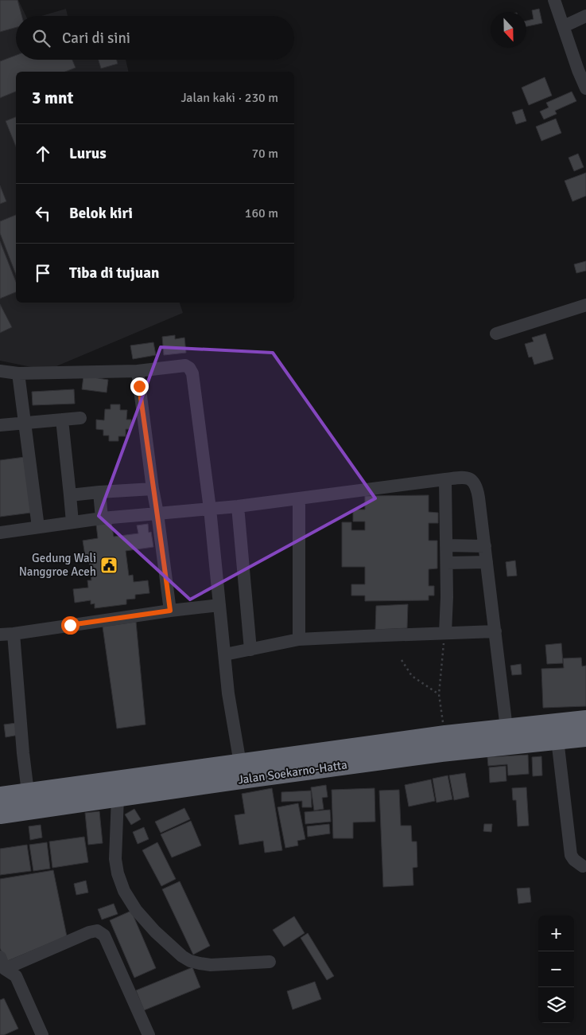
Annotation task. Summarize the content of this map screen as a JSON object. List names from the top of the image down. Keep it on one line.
{"streets":{"highway":["Jalan Soekarno-Hatta"]},"places":{"public building":["Gedung Wali Nanggroe Aceh"]},"north":"bottom","page":{"search":"Cari di sini","heading":["3 mnt","Jalan kaki · 230 m"],"list":[["Lurus","70 m"],["Belok kiri","160 m"],"Tiba di tujuan"],"map_buttons":["+","−"]}}
